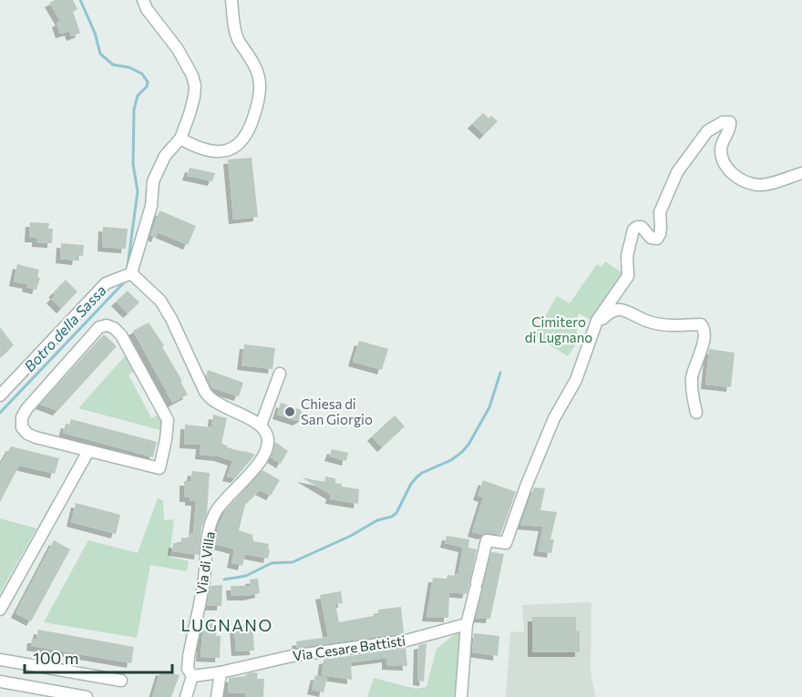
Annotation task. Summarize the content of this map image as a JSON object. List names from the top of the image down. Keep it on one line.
{"streets":{"street":["Via di Villa","Via Cesare Battisti"]},"crossings":[["Via di Villa","Via Cesare Battisti"]],"districts":["LUGNANO"],"water":["Botro della Sassa"],"parks":["Cimitero di Lugnano"],"places":["Chiesa di San Giorgio"],"scale_bar":"100 m"}
